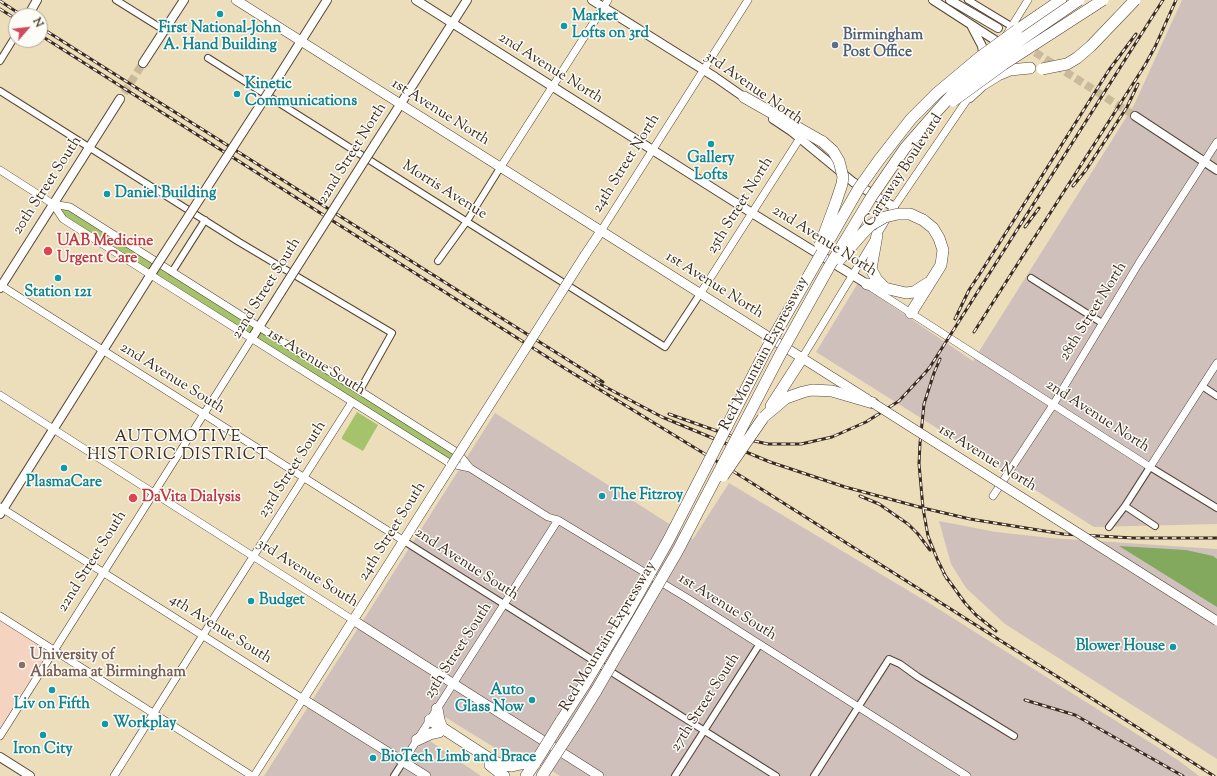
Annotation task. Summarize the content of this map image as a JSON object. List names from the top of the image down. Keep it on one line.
{"streets":{"highway":["Red Mountain Expressway"],"main road":["2nd Avenue North","3rd Avenue North","1st Avenue North","22nd Street North","24th Street North","20th Street South","22nd Street South","24th Street South","3rd Avenue South","4th Avenue South"],"street":["Carraway Boulevard","Morris Avenue","25th Street North","28th Street North","1st Avenue South","2nd Avenue South","23rd Street South","25th Street South","27th Street South"]},"crossings":[["2nd Avenue North","22nd Street North"],["2nd Avenue North","24th Street North"],["2nd Avenue North","Carraway Boulevard"],["2nd Avenue North","25th Street North"],["2nd Avenue North","28th Street North"],["3rd Avenue North","24th Street North"],["3rd Avenue North","Carraway Boulevard"],["3rd Avenue North","25th Street North"],["1st Avenue North","22nd Street North"],["1st Avenue North","24th Street North"],["1st Avenue North","Carraway Boulevard"],["1st Avenue North","25th Street North"],["22nd Street North","22nd Street South"],["24th Street North","24th Street South"],["Carraway Boulevard","Red Mountain Expressway"],["20th Street South","1st Avenue South"],["20th Street South","2nd Avenue South"],["Morris Avenue","25th Street North"],["22nd Street South","1st Avenue South"],["22nd Street South","2nd Avenue South"],["22nd Street South","3rd Avenue South"],["22nd Street South","4th Avenue South"],["1st Avenue South","23rd Street South"],["1st Avenue South","25th Street South"],["1st Avenue South","27th Street South"],["2nd Avenue South","23rd Street South"],["2nd Avenue South","24th Street South"],["2nd Avenue South","25th Street South"],["2nd Avenue South","27th Street South"],["23rd Street South","3rd Avenue South"],["23rd Street South","4th Avenue South"],["24th Street South","3rd Avenue South"],["24th Street South","4th Avenue South"],["3rd Avenue South","25th Street South"],["4th Avenue South","25th Street South"]],"districts":["AUTOMOTIVE HISTORIC DISTRICT"],"places":["First National-John A. Hand Building","Market Lofts on 3rd","Birmingham Post Office","Kinetic Communications","Gallery Lofts","Daniel Building","UAB Medicine Urgent Care","Station 121","PlasmaCare","The Fitzroy","DaVita Dialysis","Budget","Blower House","University of Alabama at Birmingham","Liv on Fifth","Auto Glass Now","Workplay","Iron City","BioTech Limb and Brace"],"north":"top right"}
